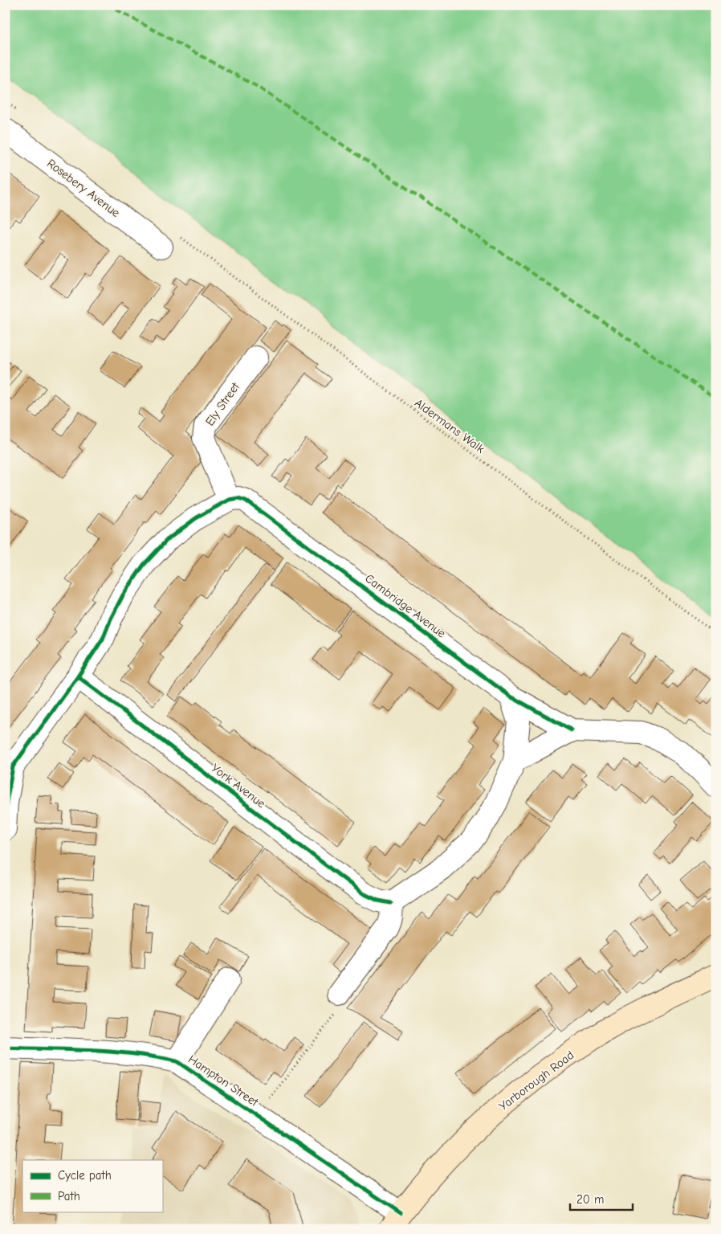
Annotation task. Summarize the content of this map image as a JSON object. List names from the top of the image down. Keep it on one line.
{"streets":{"main road":["Yarborough Road"],"street":["Rosebery Avenue","Ely Street","Cambridge Avenue","York Avenue","Hampton Street"],"path":["Aldermans Walk"]},"crossings":[["Rosebery Avenue","Aldermans Walk"],["Ely Street","Cambridge Avenue"],["Hampton Street","Yarborough Road"]],"legend":["Cycle path","Path"],"scale_bar":"20 m"}
